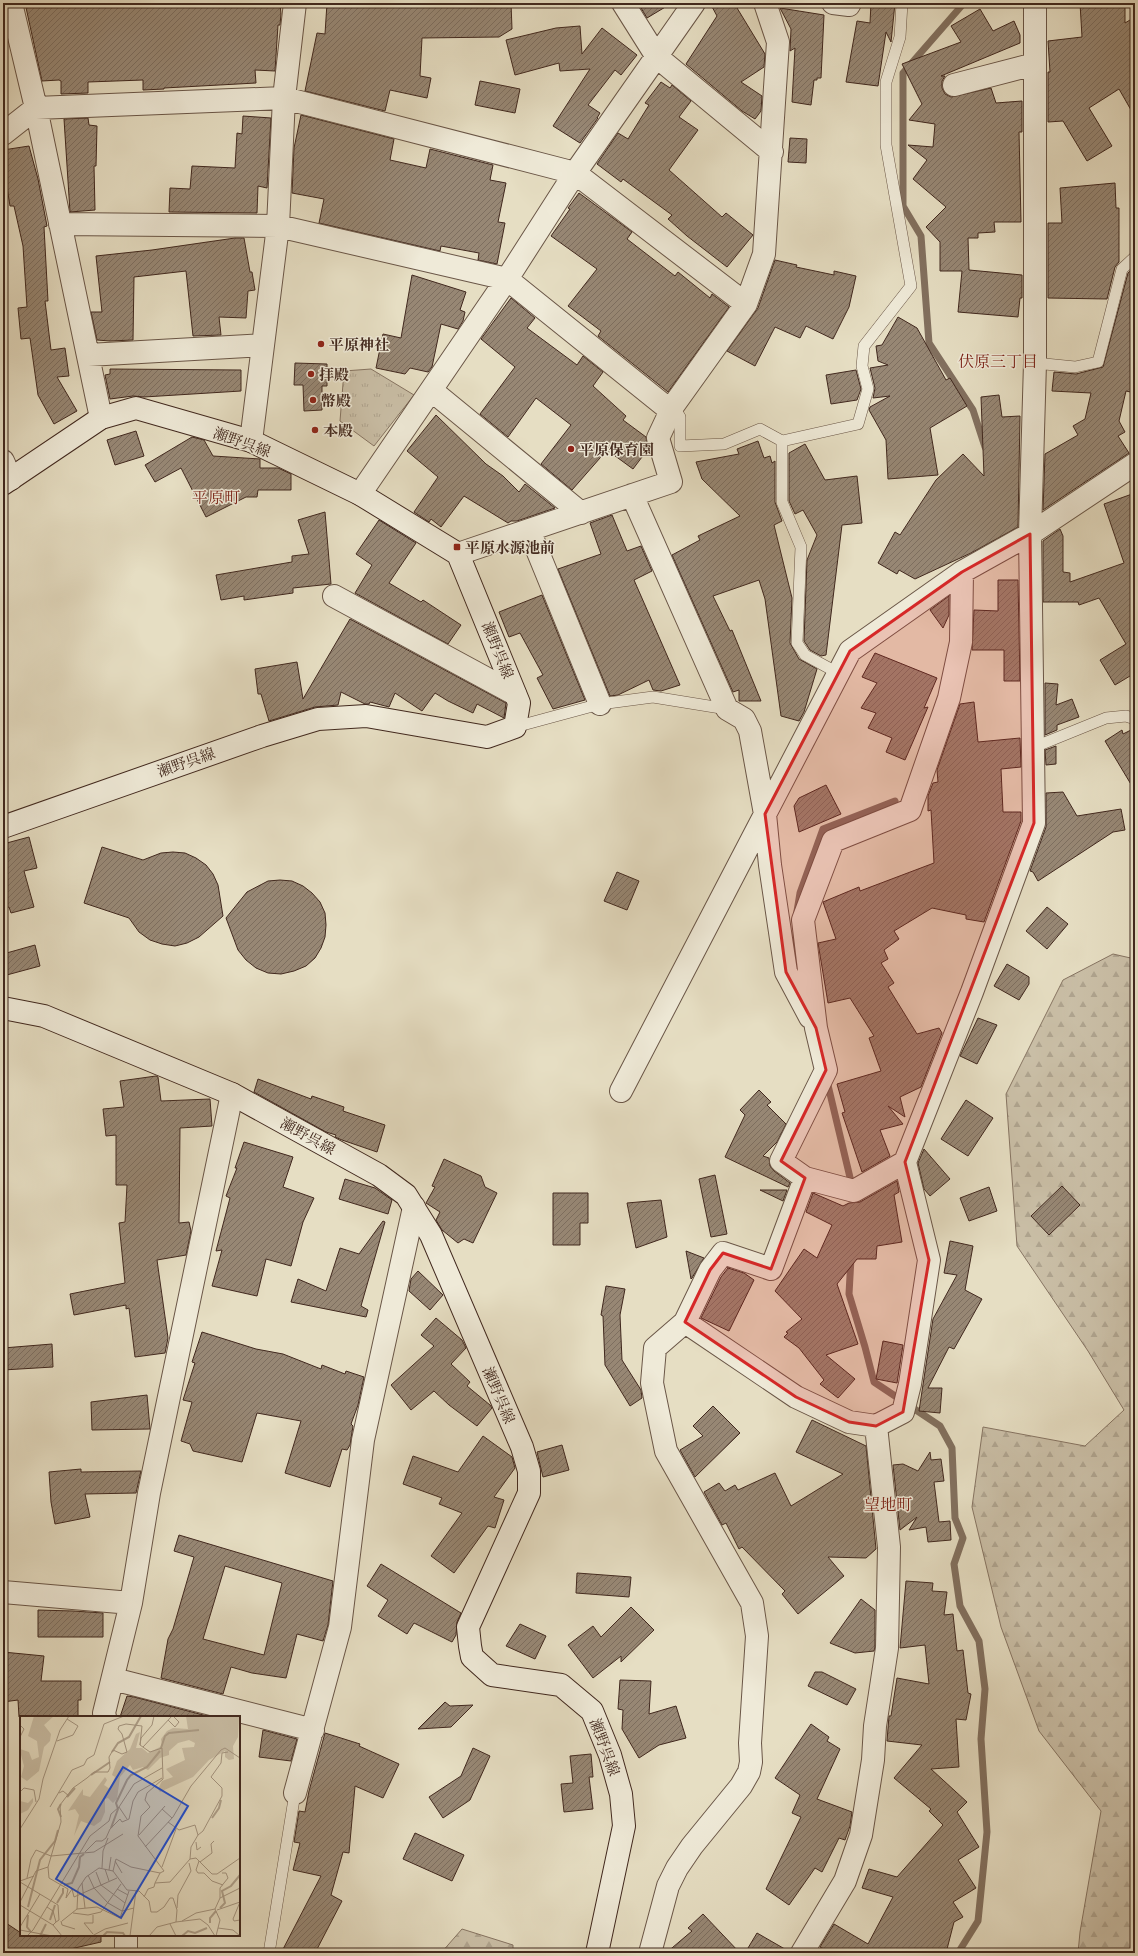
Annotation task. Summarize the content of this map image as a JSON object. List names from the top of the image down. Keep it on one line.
{"streets":{"street":["瀬野呉線"]},"districts":["伏原三丁目","平原町","望地町"],"places":{"other":["平原神社","拝殿","幣殿","本殿","平原保育園"],"transit":["平原水源池前"]}}
